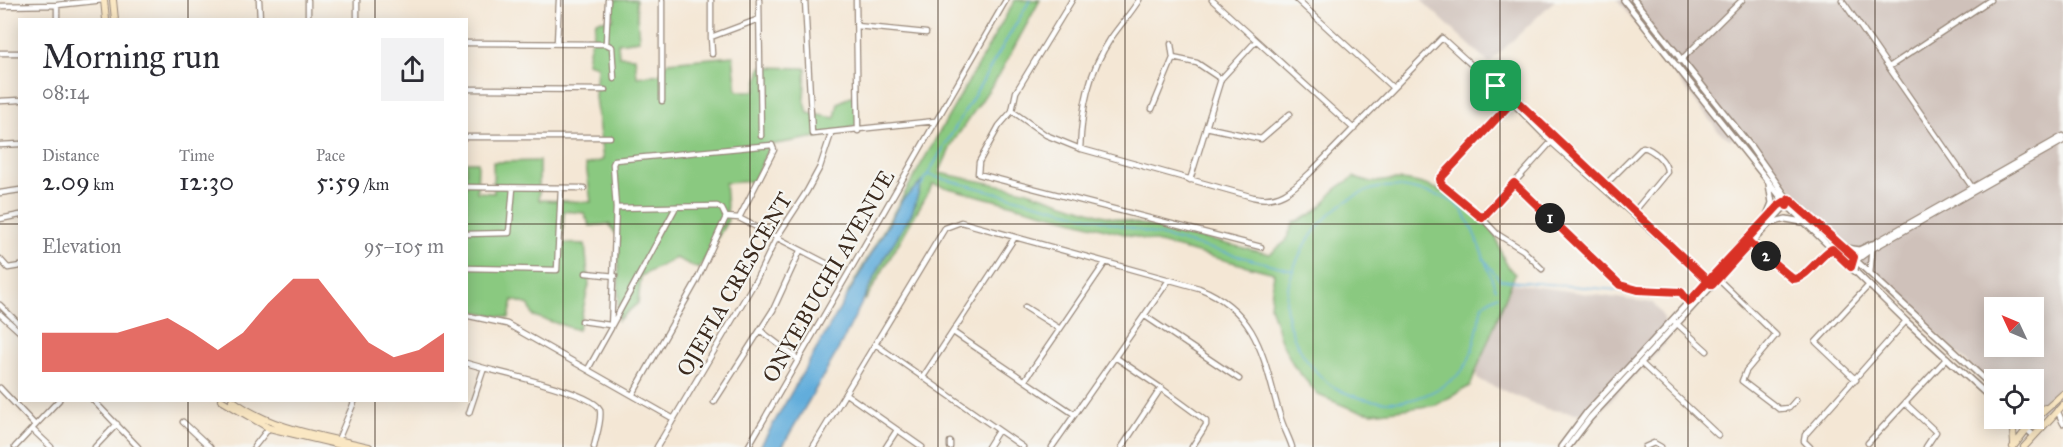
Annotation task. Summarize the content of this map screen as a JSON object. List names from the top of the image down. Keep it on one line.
{"streets":{"street":["ONYEBUCHI AVENUE","OJEFIA CRESCENT"]},"north":"top left","page":{"heading":["Morning run","08:14"],"stats":[["Distance","2.09 km"],["Time","12:30"],["Pace","5:59 /km"]],"pins":["1","2"],"chart":["Elevation","95–105 m"]}}
